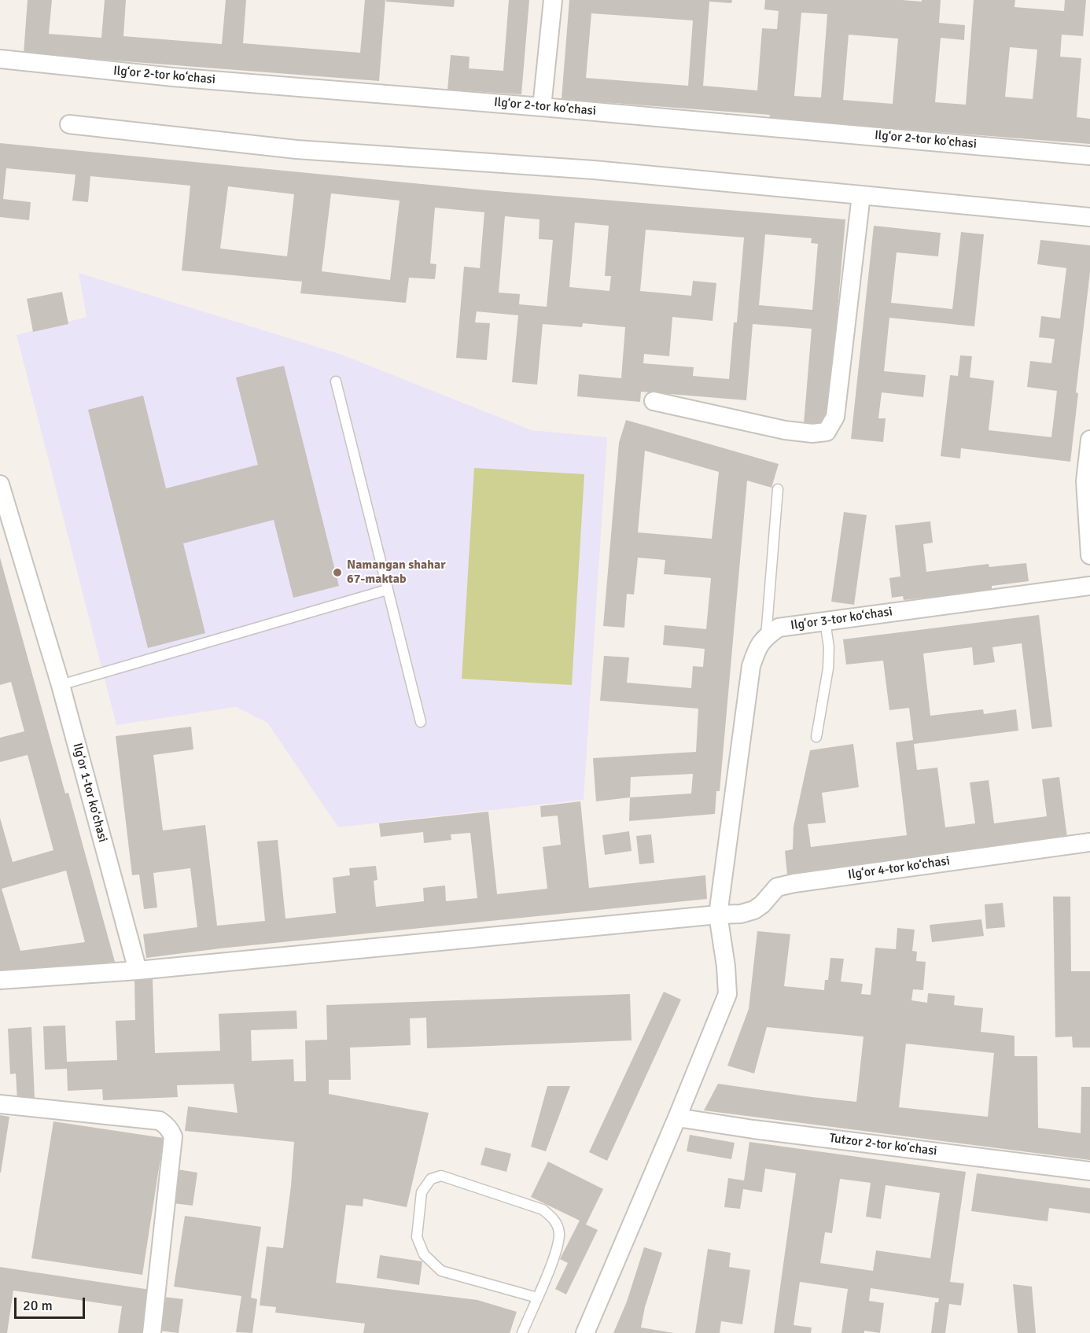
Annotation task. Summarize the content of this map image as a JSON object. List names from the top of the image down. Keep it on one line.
{"streets":{"street":["Ilgʻor 2-tor koʻchasi","Ilgʻor 3-tor koʻchasi","Ilgʻor 1-tor koʻchasi","Ilgʻor 4-tor koʻchasi","Tutzor 2-tor koʻchasi"]},"crossings":[["Ilgʻor 1-tor koʻchasi","Ilgʻor 4-tor koʻchasi"]],"places":["Namangan shahar 67-maktab"],"scale_bar":"20 m"}
